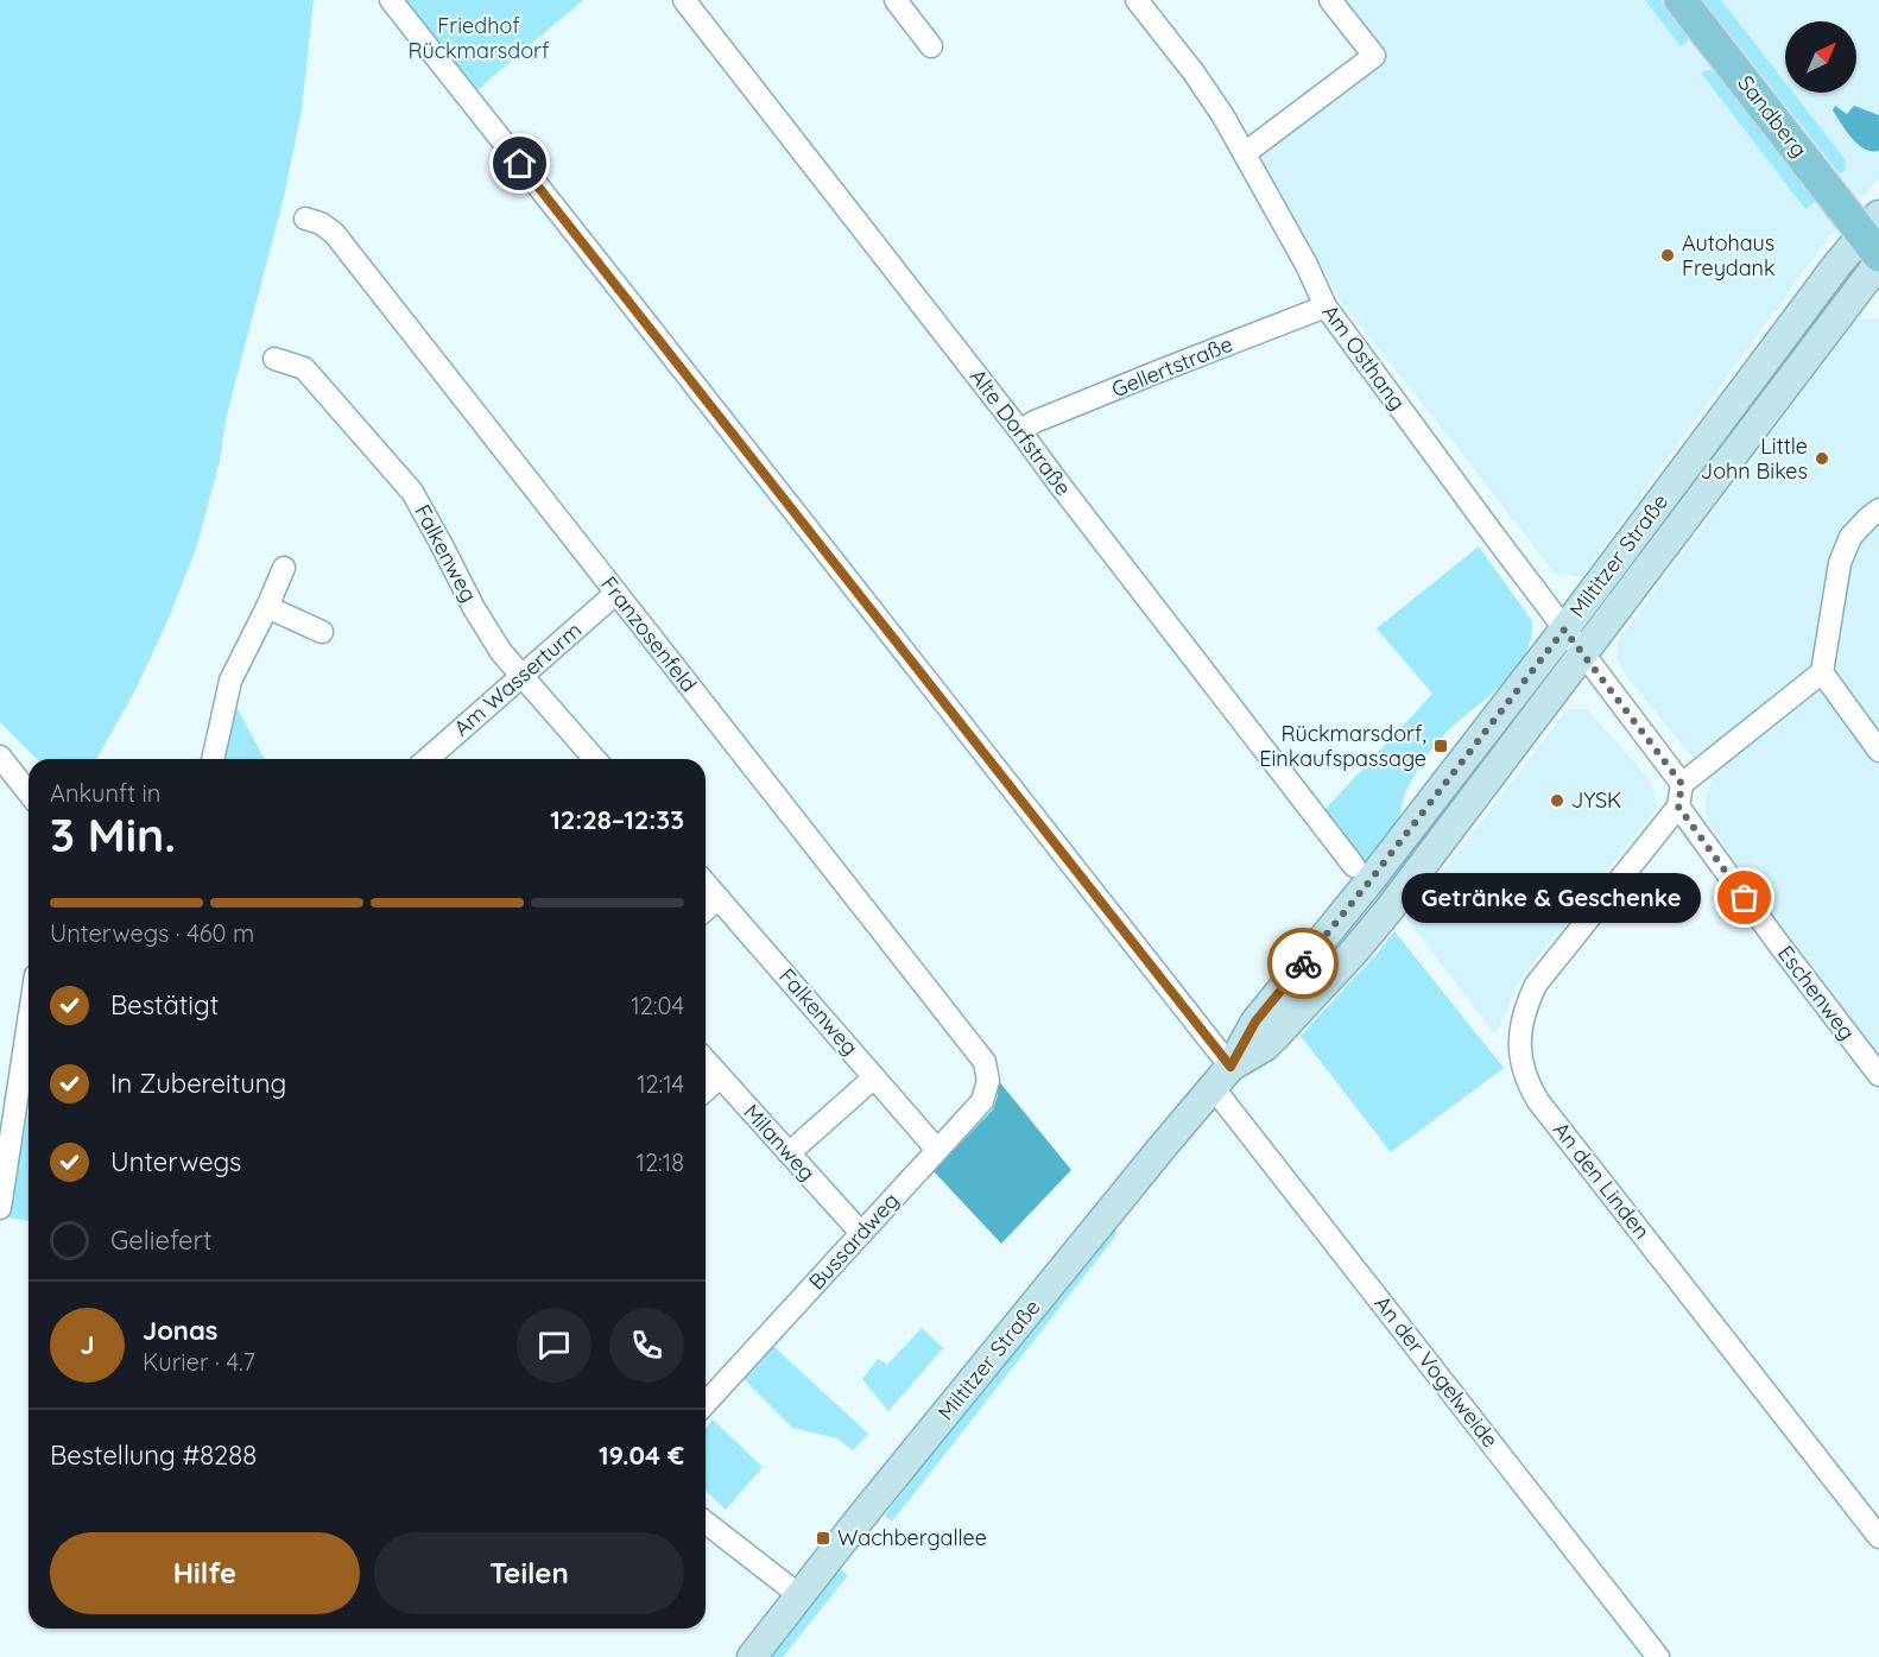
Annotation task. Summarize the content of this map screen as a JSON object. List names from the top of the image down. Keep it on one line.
{"streets":{"main road":["Sandberg"],"street":["Am Osthang","Gellertstraße","Alte Dorfstraße","Falkenweg","Miltitzer Straße","Franzosenfeld","Am Wasserturm","Eschenweg","Milanweg","An den Linden","Bussardweg","An der Vogelweide"]},"crossings":[["Sandberg","Miltitzer Straße"],["Am Osthang","Gellertstraße"],["Am Osthang","Miltitzer Straße"],["Gellertstraße","Alte Dorfstraße"],["Falkenweg","Am Wasserturm"],["Falkenweg","Bussardweg"],["Miltitzer Straße","An der Vogelweide"],["Franzosenfeld","Am Wasserturm"],["Franzosenfeld","Bussardweg"],["Eschenweg","An den Linden"],["Milanweg","Bussardweg"]],"parks":["Friedhof Rückmarsdorf"],"places":{"other":["Autohaus Freydank","Little John Bikes","JYSK","Getränke & Geschenke"],"transit":["Rückmarsdorf, Einkaufspassage","Wachbergallee"]},"north":"top right","page":{"heading":["3 Min.","Ankunft in","12:28–12:33"],"panel":["Jonas","Kurier · 4.7","Bestellung #8288","19.04 €"],"bubble":"Getränke & Geschenke","bar":"Unterwegs · 460 m","list":[["Bestätigt","12:04"],["In Zubereitung","12:14"],["Unterwegs","12:18"],"Geliefert"],"round":"J","buttons":["Hilfe","Teilen"]}}
